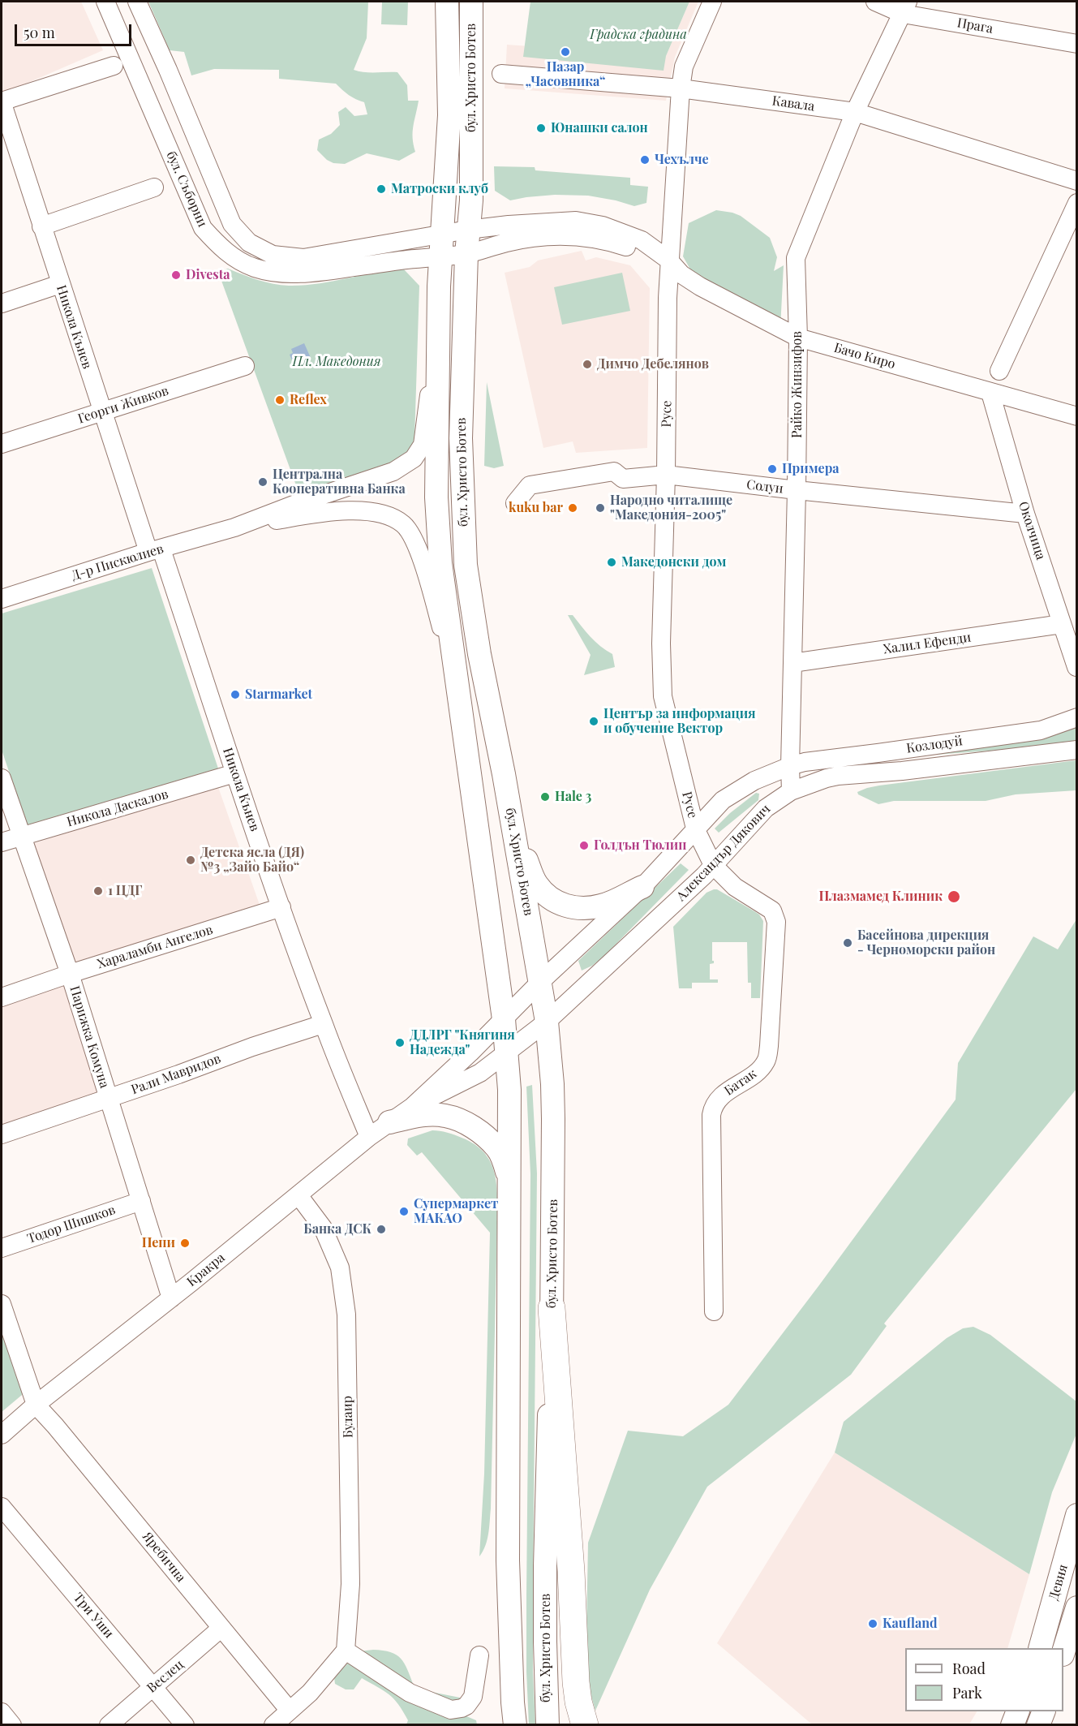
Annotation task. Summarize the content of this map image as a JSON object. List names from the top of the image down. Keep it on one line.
{"streets":{"main road":["бул. Христо Ботев","Девня"],"street":["Прага","Кавала","бул. Съборни","Никола Кънев","Бачо Киро","Райко Жинзифов","Георги Живков","Русе","Солун","Околчица","Д-р Пискюлиев","Халил Ефенди","Козлодуй","Никола Даскалов","Александър Дякович","Хараламби Ангелов","Парижка Комуна","Рали Мавридов","Батак","Тодор Шишков","Кракра","Булаир","Яребична","Три Уши","Веслец"]},"crossings":[["Прага","Райко Жинзифов"],["бул. Христо Ботев","бул. Съборни"],["бул. Христо Ботев","Бачо Киро"],["бул. Христо Ботев","Д-р Пискюлиев"],["бул. Христо Ботев","Александър Дякович"],["бул. Христо Ботев","Кракра"],["Кавала","Райко Жинзифов"],["Кавала","Русе"],["бул. Съборни","Бачо Киро"],["Никола Кънев","Георги Живков"],["Никола Кънев","Д-р Пискюлиев"],["Никола Кънев","Никола Даскалов"],["Никола Кънев","Хараламби Ангелов"],["Никола Кънев","Рали Мавридов"],["Никола Кънев","Кракра"],["Бачо Киро","Райко Жинзифов"],["Бачо Киро","Русе"],["Бачо Киро","Околчица"],["Райко Жинзифов","Солун"],["Райко Жинзифов","Халил Ефенди"],["Райко Жинзифов","Козлодуй"],["Райко Жинзифов","Александър Дякович"],["Русе","Солун"],["Русе","Батак"],["Солун","Околчица"],["Околчица","Халил Ефенди"],["Никола Даскалов","Парижка Комуна"],["Александър Дякович","Батак"],["Александър Дякович","Кракра"],["Хараламби Ангелов","Парижка Комуна"],["Парижка Комуна","Рали Мавридов"],["Парижка Комуна","Тодор Шишков"],["Парижка Комуна","Кракра"],["Кракра","Булаир"],["Кракра","Яребична"],["Яребична","Веслец"],["Три Уши","Веслец"]],"parks":["Градска градина","Пл. Македония"],"places":["Пазар „Часовника“","Юнашки салон","Чехълче","Матроски клуб","Divesta","Димчо Дебелянов","Reflex","Примера","Централна Кооперативна Банка","kuku bar","Народно читалище \"Македония-2005\"","Македонски дом","Starmarket","Център за информация и обучение Вектор","Hale 3","Голдън Тюлип","Детска ясла (ДЯ) №3 „Зайо Байо“","1 ЦДГ","Плазмамед Клиник","Басейнова дирекция - Черноморски район","ДДЛРГ \"Княгиня Надежда\"","Супермаркет МАКАО","Банка ДСК","Пепи","Kaufland"],"legend":["Road","Park"],"scale_bar":"50 m"}
